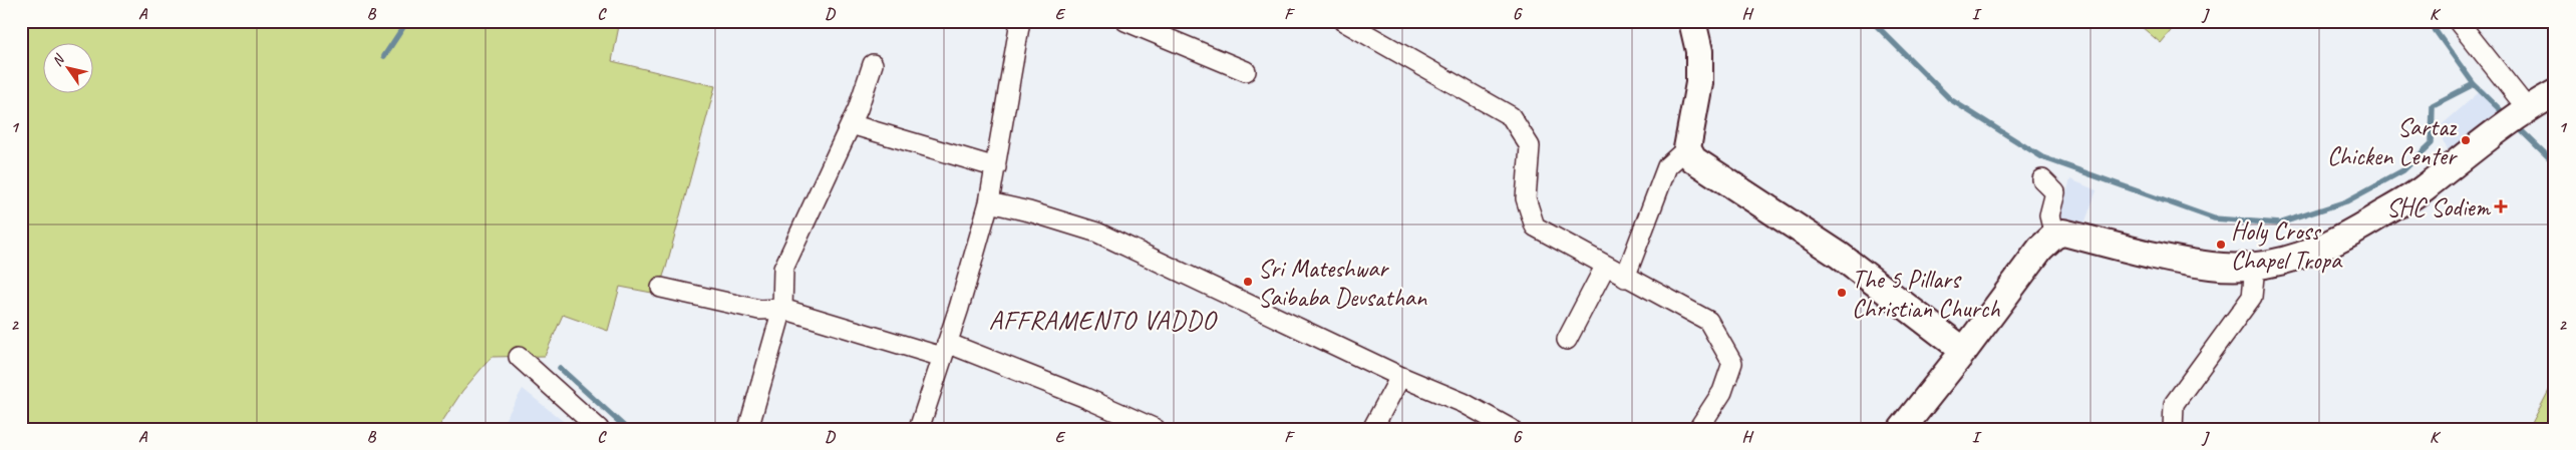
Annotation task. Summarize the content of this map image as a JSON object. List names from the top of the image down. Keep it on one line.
{"districts":["AFFRAMENTO VADDO"],"places":{"other":["Sartaz Chicken Center","Holy Cross Chapel Tropa","Sri Mateshwar Saibaba Devsathan","The 5 Pillars Christian Church"],"health":["SHC Sodiem"]},"north":"top left","grid":{"columns":["A","B","C","D","E","F","G","H","I","J","K"],"rows":["1","2"]}}
